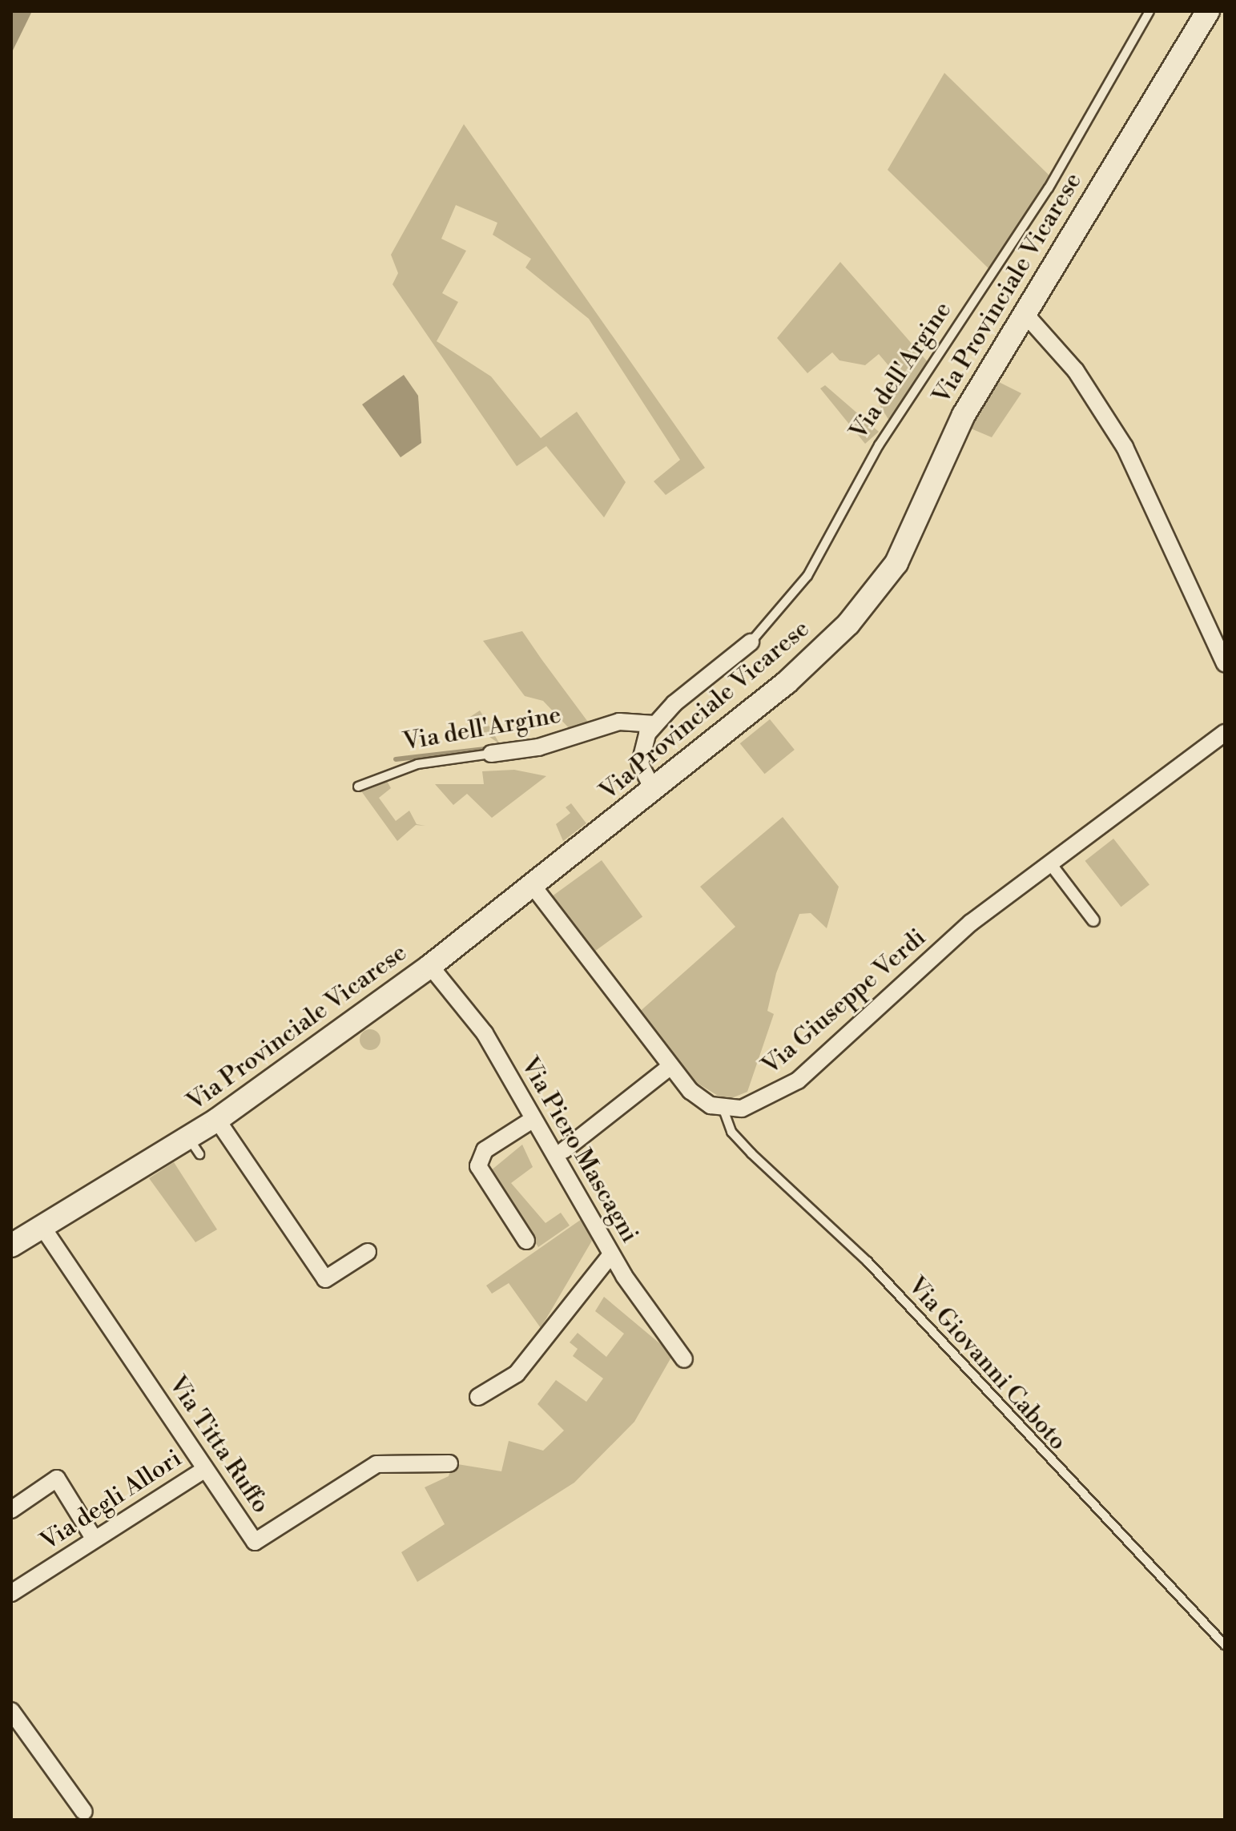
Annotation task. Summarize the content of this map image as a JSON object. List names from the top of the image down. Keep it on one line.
{"streets":{"main road":["Via Provinciale Vicarese"],"street":["Via dell'Argine","Via Giuseppe Verdi","Via Piero Mascagni","Via Titta Ruffo","Via degli Allori"],"lane":["Via Giovanni Caboto"]},"crossings":[["Via Provinciale Vicarese","Via dell'Argine"],["Via Provinciale Vicarese","Via Piero Mascagni"],["Via Provinciale Vicarese","Via Titta Ruffo"],["Via Giuseppe Verdi","Via Giovanni Caboto"],["Via Titta Ruffo","Via degli Allori"]]}
